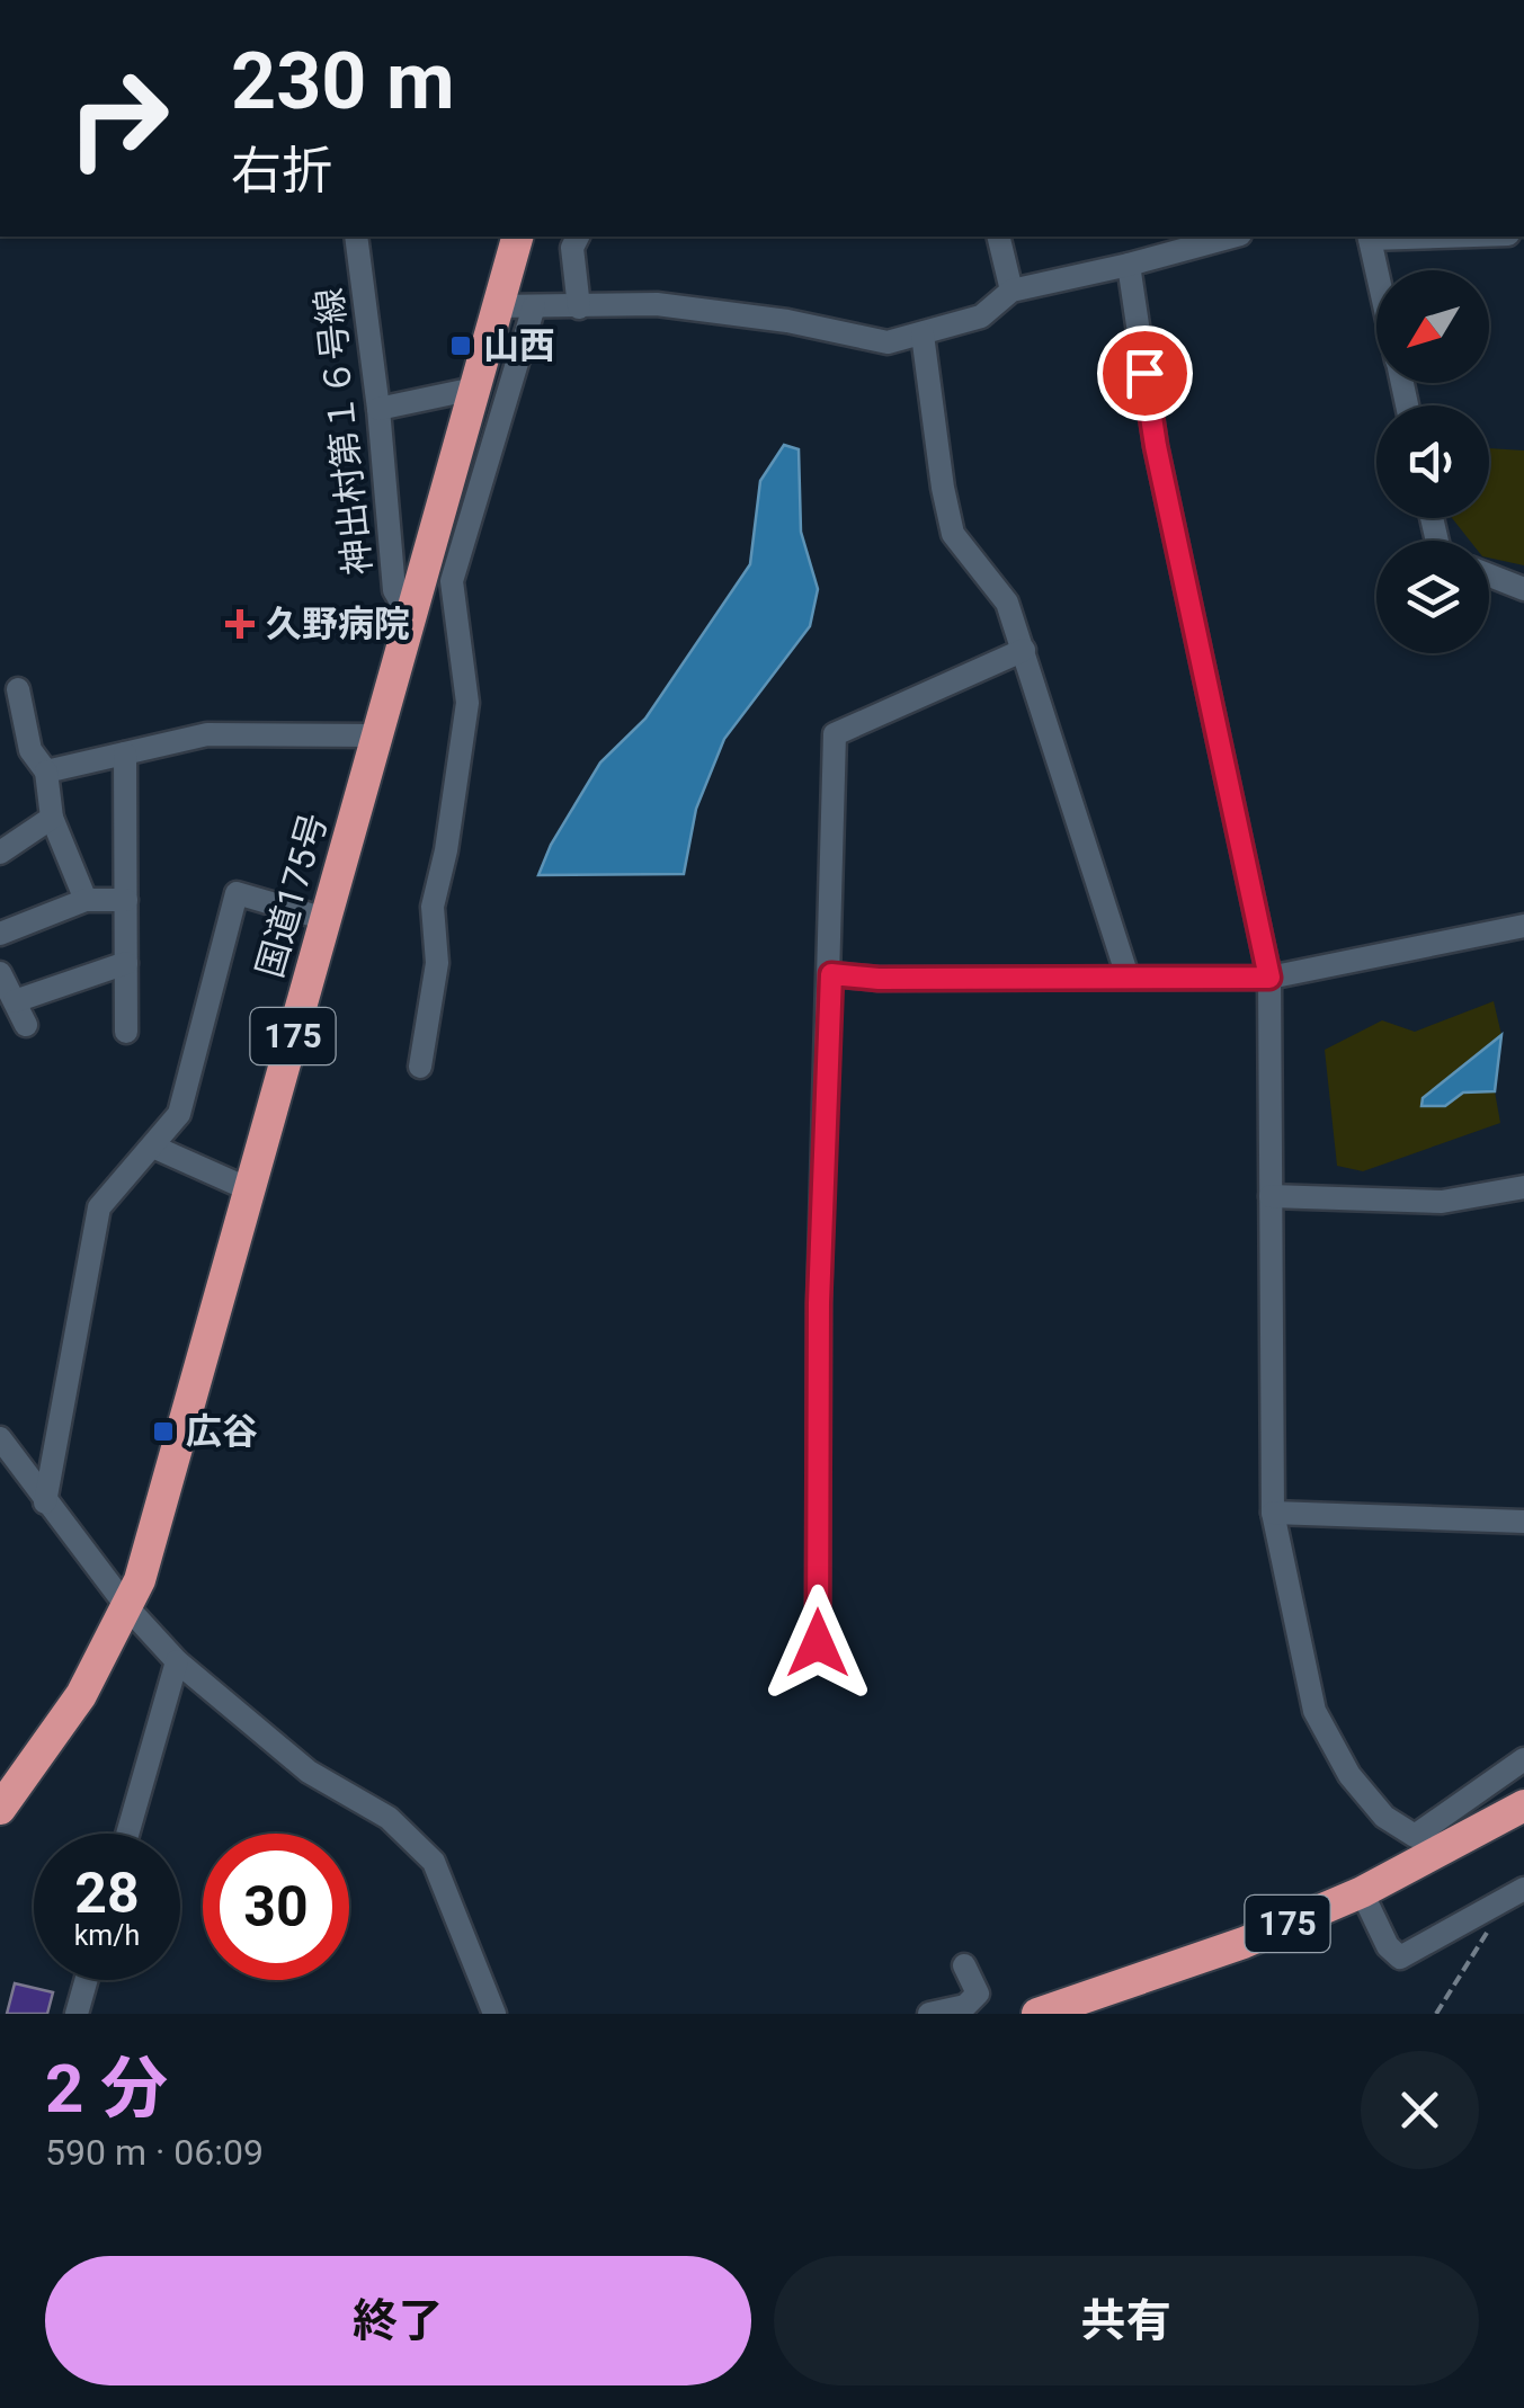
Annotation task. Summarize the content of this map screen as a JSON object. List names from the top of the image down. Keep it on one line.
{"streets":{"highway":["国道175号","175"],"street":["神出村第１６号線"]},"crossings":[["神出村第１６号線","国道175号"]],"places":{"transit":["山西","広谷"],"health":["久野病院"]},"north":"bottom left","page":{"turn":["230 m","右折"],"speed":"28 km/h","limit":"30","heading":["2 分","590 m · 06:09"],"buttons":["終了","共有"]}}
